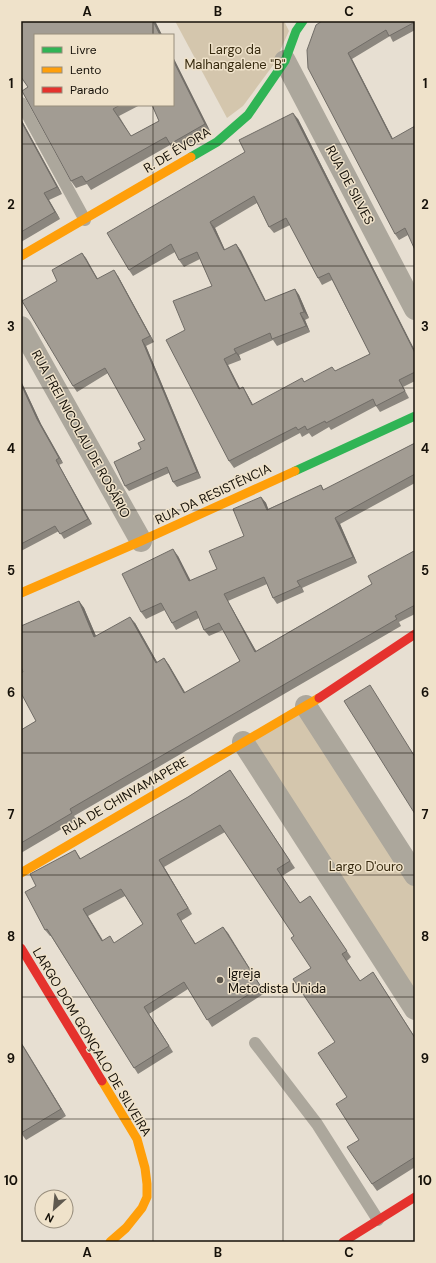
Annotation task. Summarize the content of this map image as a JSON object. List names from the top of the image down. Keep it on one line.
{"streets":{"street":["R. DE ÉVORA","RUA DE SILVES","RUA FREI NICOLAU DE ROSÁRIO","RUA DA RESISTÊNCIA","RUA DE CHINYAMAPERE","LARGO DOM GONÇALO DE SILVEIRA"]},"crossings":[["R. DE ÉVORA","RUA DE SILVES"],["RUA FREI NICOLAU DE ROSÁRIO","RUA DA RESISTÊNCIA"]],"parks":["Largo da Malhangalene \"B\"","Largo D'ouro"],"places":["Igreja Metodista Unida"],"legend":["Livre","Lento","Parado"],"north":"bottom left","grid":{"columns":["A","B","C"],"rows":["1","2","3","4","5","6","7","8","9","10"]}}
